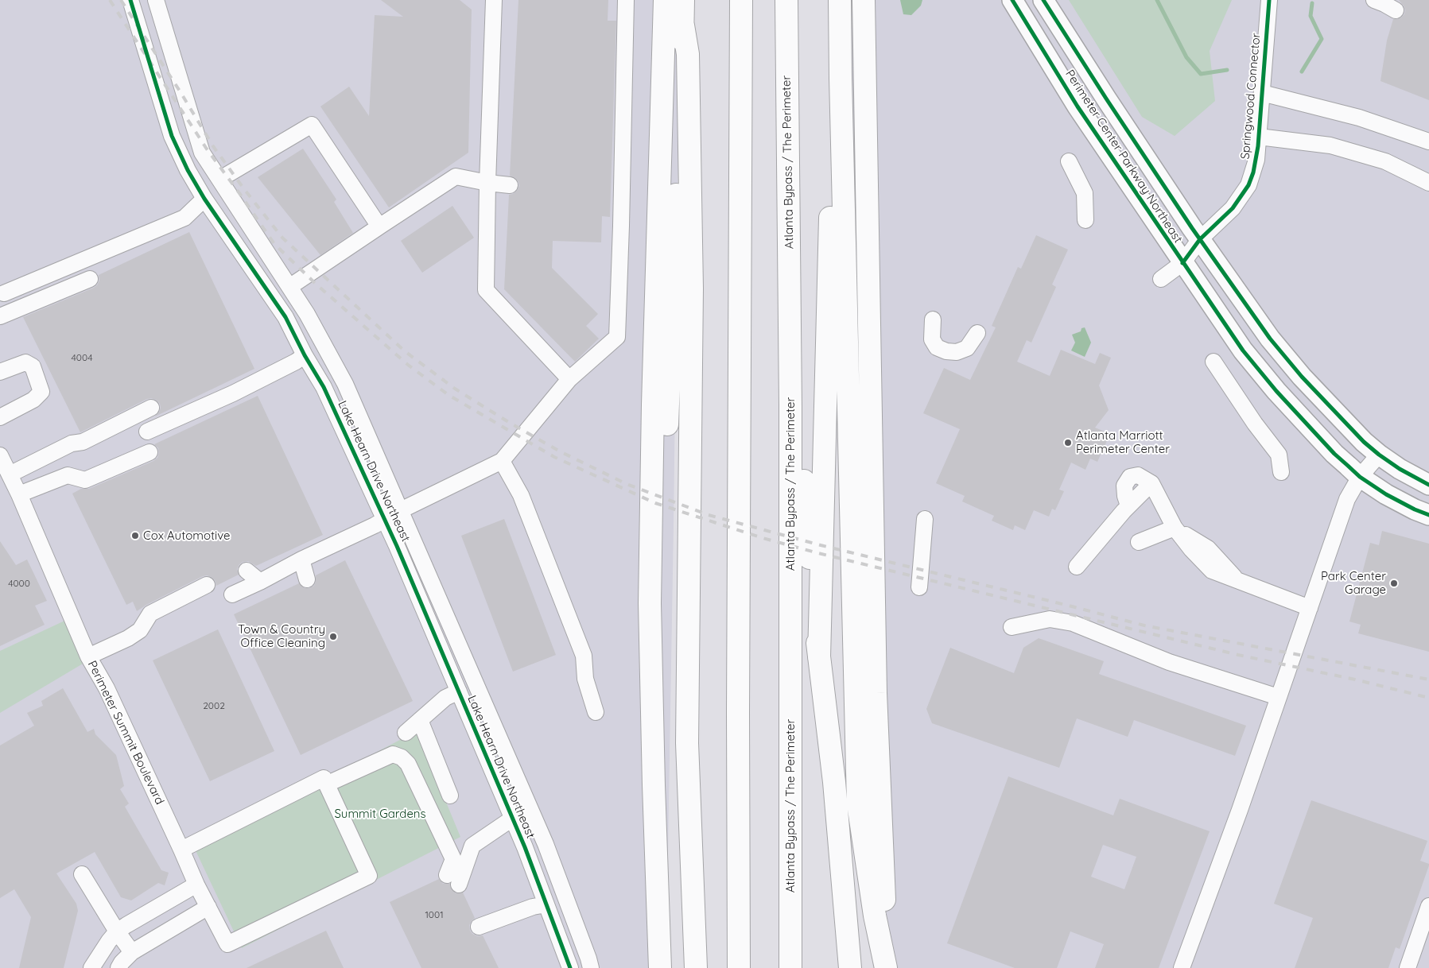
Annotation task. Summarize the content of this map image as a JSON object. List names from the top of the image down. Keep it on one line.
{"streets":{"highway":["Atlanta Bypass / The Perimeter"],"main road":["Perimeter Center Parkway Northeast"],"street":["Springwood Connector","Lake Hearn Drive Northeast","Perimeter Summit Boulevard"]},"crossings":[["Springwood Connector","Perimeter Center Parkway Northeast"]],"parks":["Summit Gardens"],"places":["Atlanta Marriott Perimeter Center","Cox Automotive","Park Center Garage","Town & Country Office Cleaning"],"house_numbers":["4004","4000","2002","1001"]}
